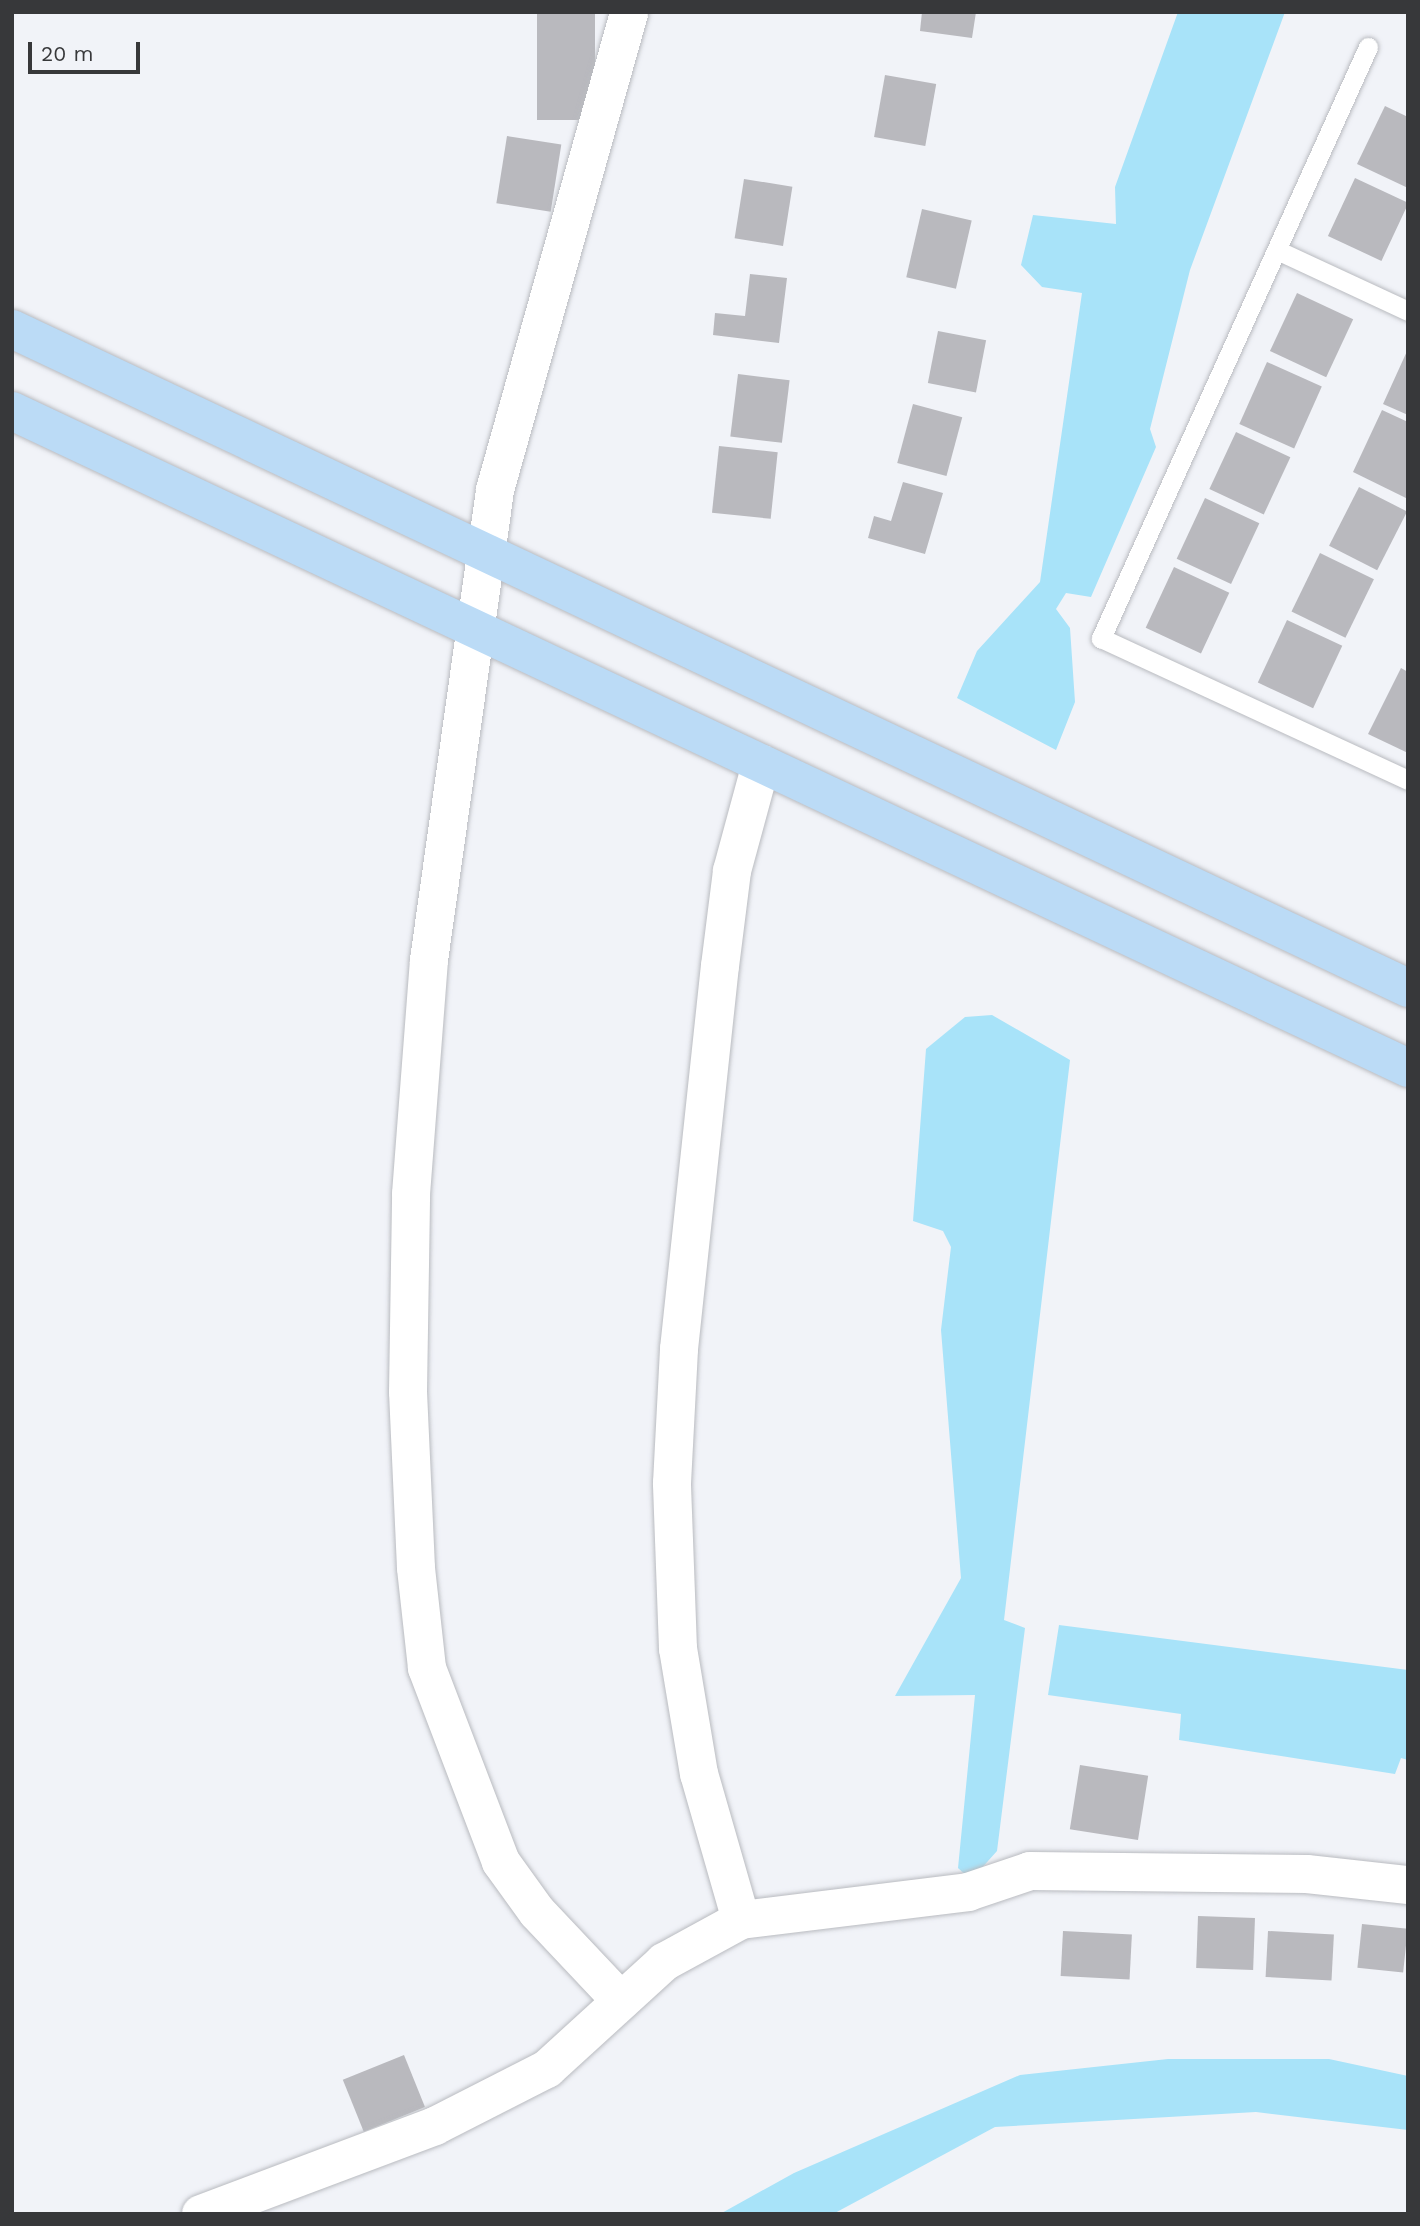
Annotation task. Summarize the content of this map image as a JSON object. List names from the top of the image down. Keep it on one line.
{"scale_bar":"20 m"}
